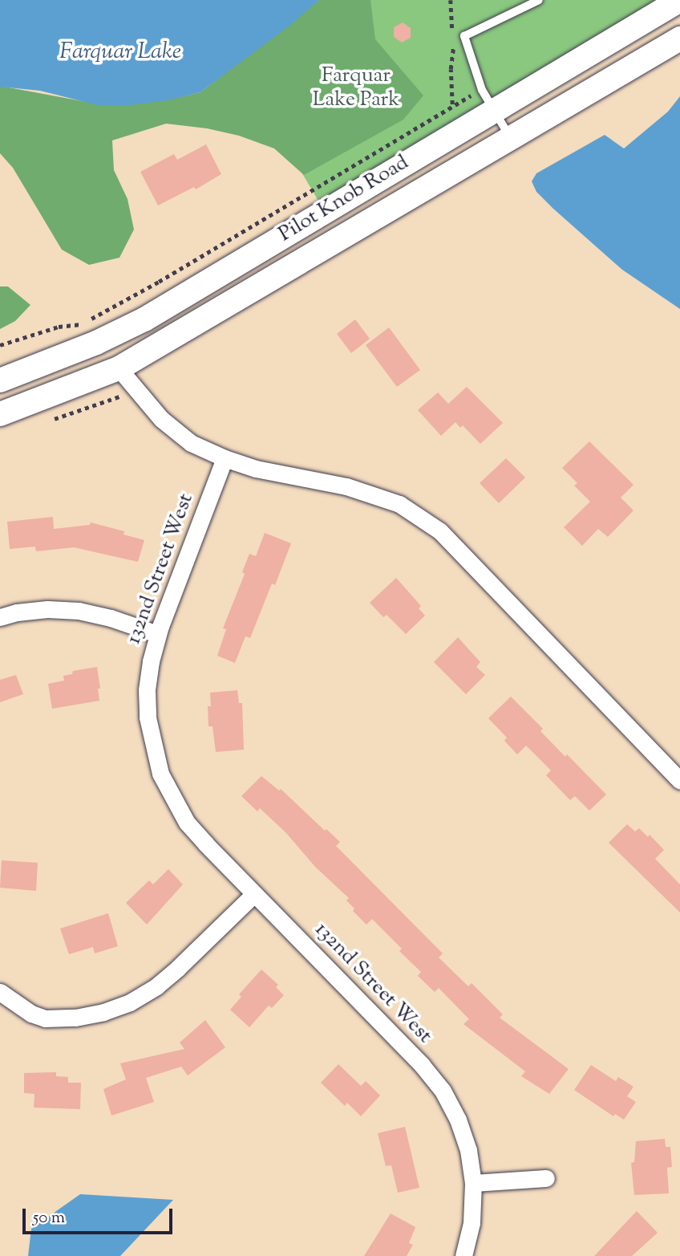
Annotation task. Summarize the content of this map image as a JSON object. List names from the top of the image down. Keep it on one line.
{"streets":{"main road":["Pilot Knob Road"],"street":["132nd Street West"]},"water":["Farquar Lake"],"parks":["Farquar Lake Park"],"scale_bar":"50 m"}
